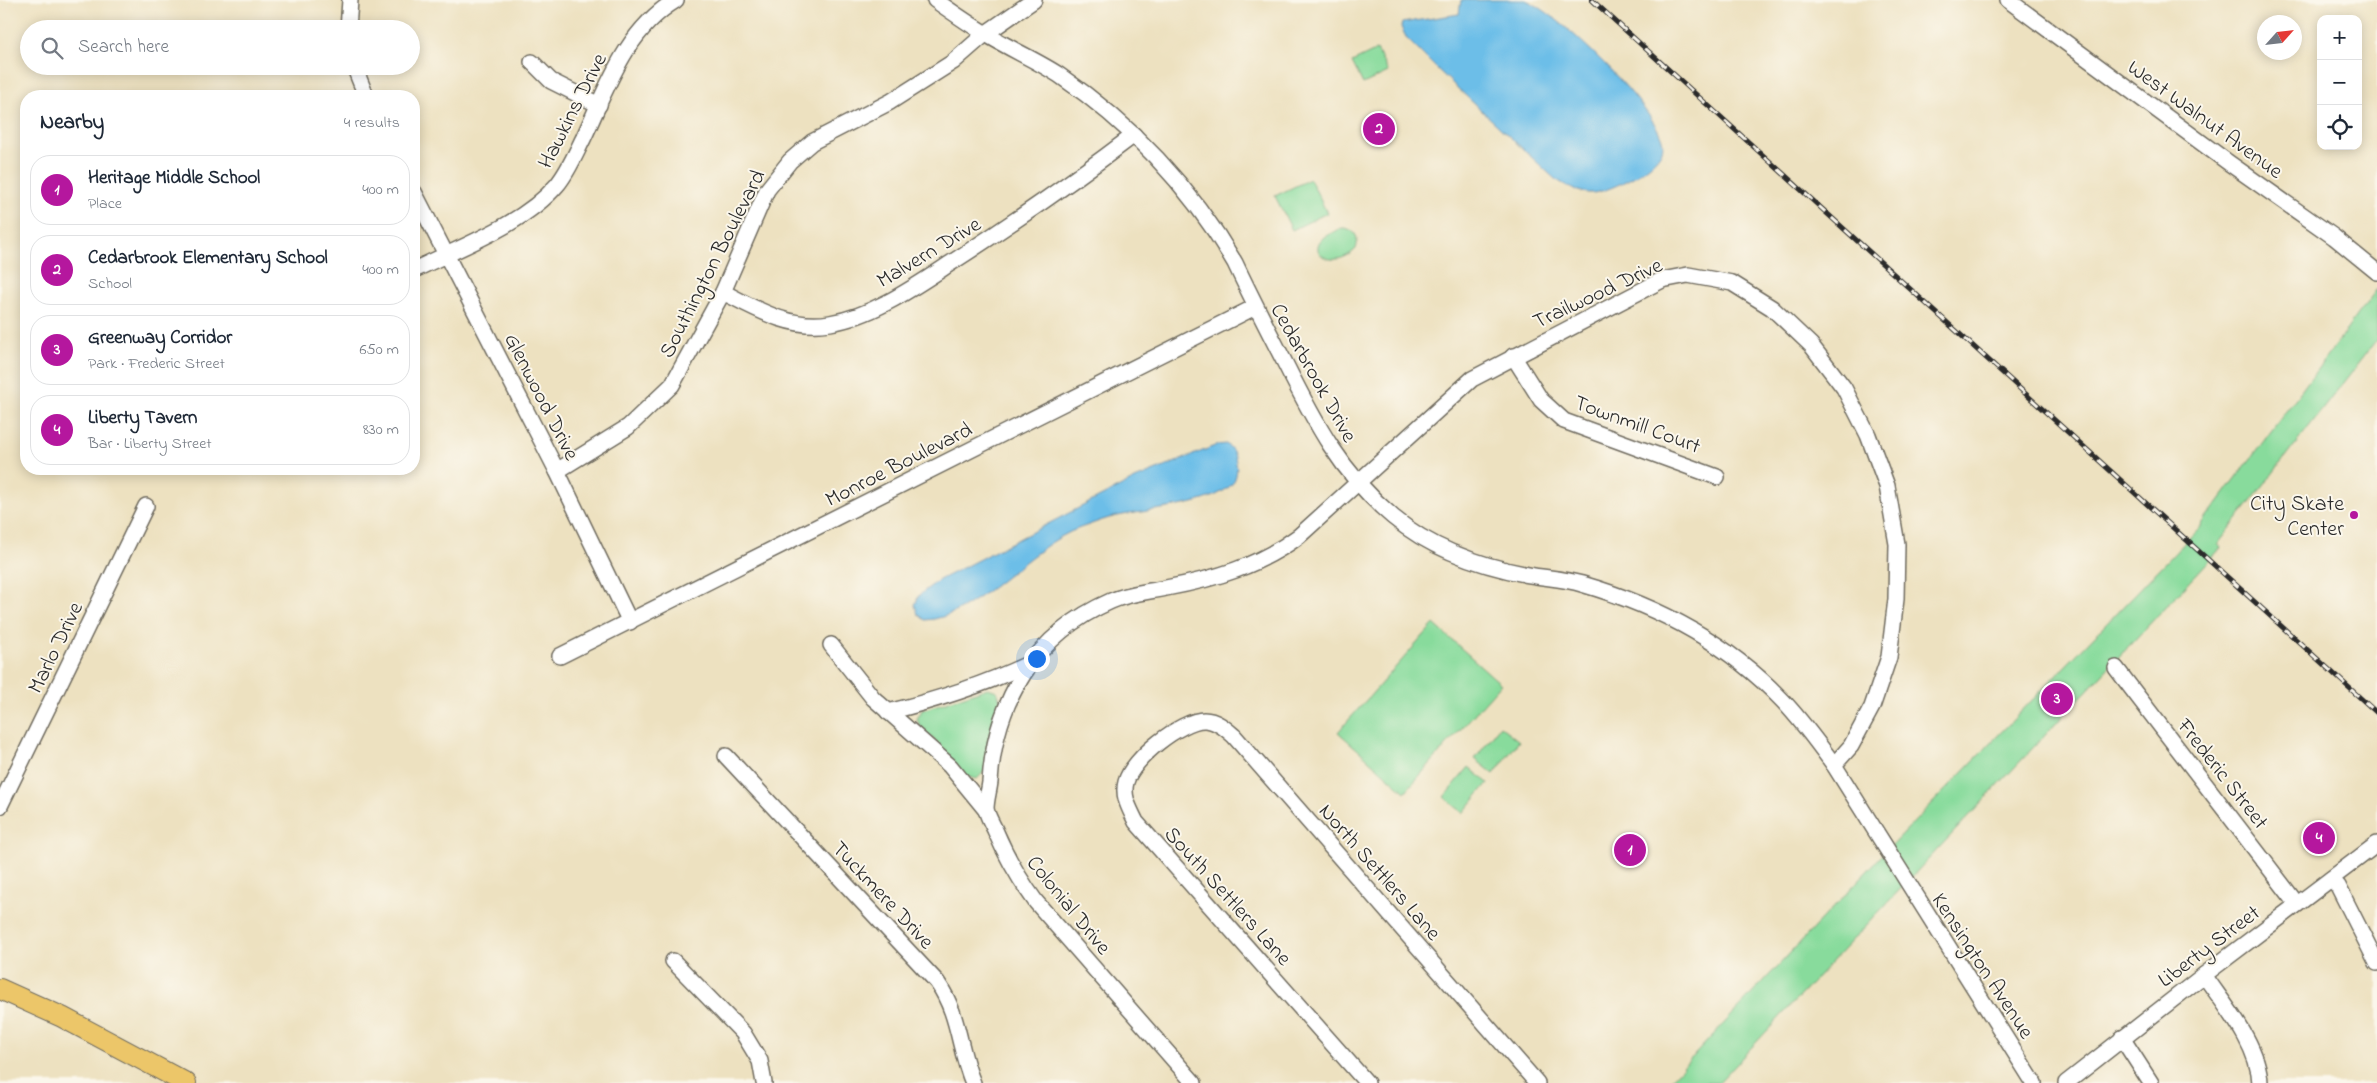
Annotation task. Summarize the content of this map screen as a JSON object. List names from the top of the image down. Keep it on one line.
{"streets":{"street":["Hawkins Drive","West Walnut Avenue","Malvern Drive","Southington Boulevard","Trailwood Drive","Cedarbrook Drive","Glenwood Drive","Townmill Court","Monroe Boulevard","Marlo Drive","Frederic Street","North Settlers Lane","Tuckmere Drive","South Settlers Lane","Colonial Drive","Liberty Street","Kensington Avenue"]},"crossings":[["Hawkins Drive","Glenwood Drive"],["Malvern Drive","Southington Boulevard"],["Malvern Drive","Cedarbrook Drive"],["Southington Boulevard","Cedarbrook Drive"],["Southington Boulevard","Glenwood Drive"],["Trailwood Drive","Cedarbrook Drive"],["Trailwood Drive","Townmill Court"],["Trailwood Drive","Kensington Avenue"],["Cedarbrook Drive","Monroe Boulevard"],["Cedarbrook Drive","Kensington Avenue"],["Glenwood Drive","Monroe Boulevard"],["Frederic Street","Liberty Street"],["North Settlers Lane","South Settlers Lane"]],"places":["City Skate Center"],"north":"top right","page":{"map_buttons":["+","−"],"search":"Search here","heading":["Nearby","4 results"],"pins":["2","3","4","1"],"list":[{"mark":"1","name":"Heritage Middle School","note":"Place","value":"400 m"},{"mark":"2","name":"Cedarbrook Elementary School","note":"School","value":"400 m"},{"mark":"3","name":"Greenway Corridor","note":"Park · Frederic Street","value":"650 m"},{"mark":"4","name":"Liberty Tavern","note":"Bar · Liberty Street","value":"830 m"}]}}
